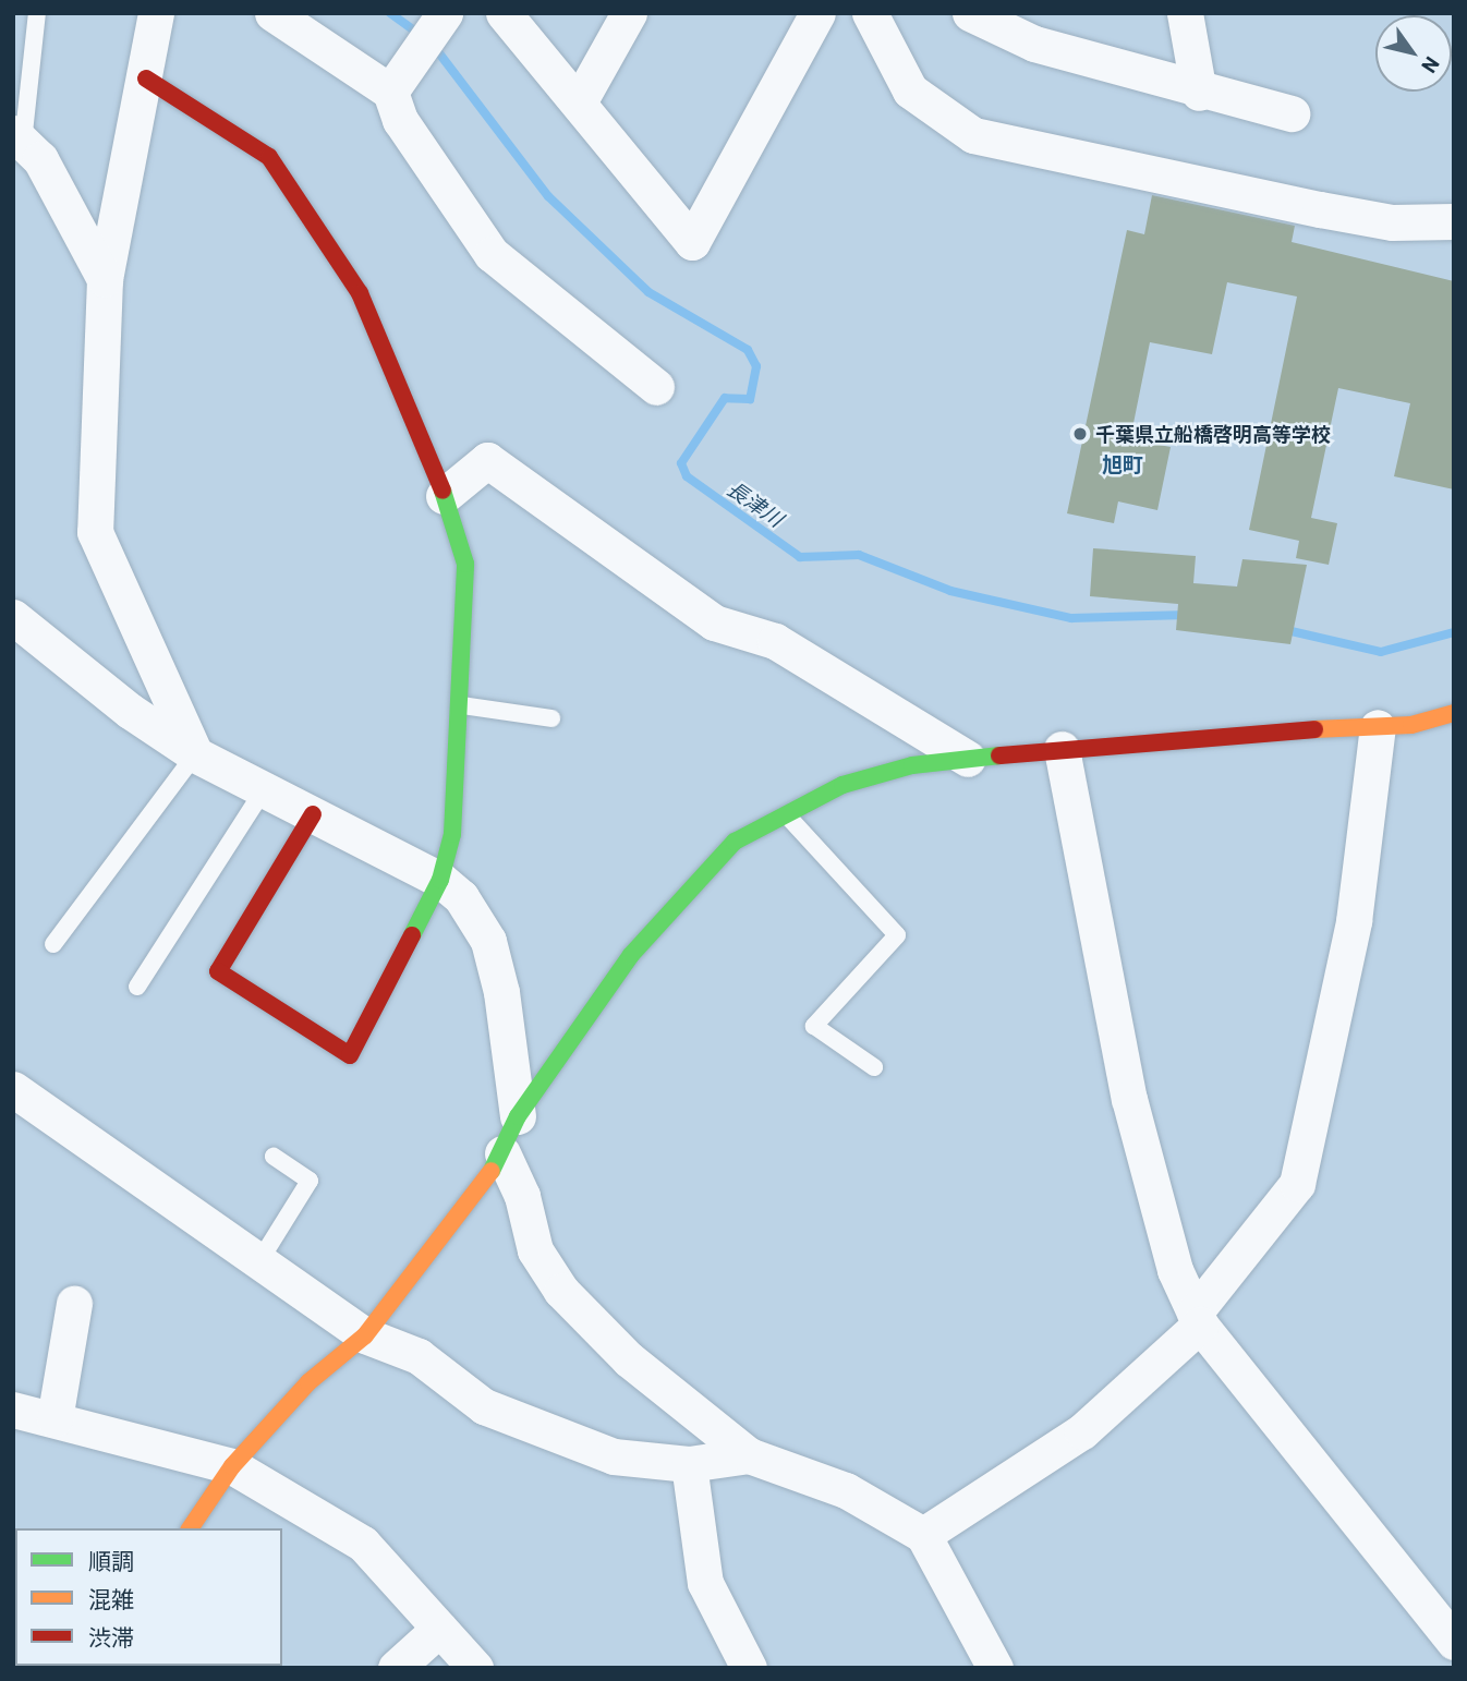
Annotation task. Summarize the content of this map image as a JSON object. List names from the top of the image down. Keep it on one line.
{"districts":["旭町"],"water":["長津川"],"places":["千葉県立船橋啓明高等学校"],"legend":["順調","混雑","渋滞"],"north":"bottom right"}
